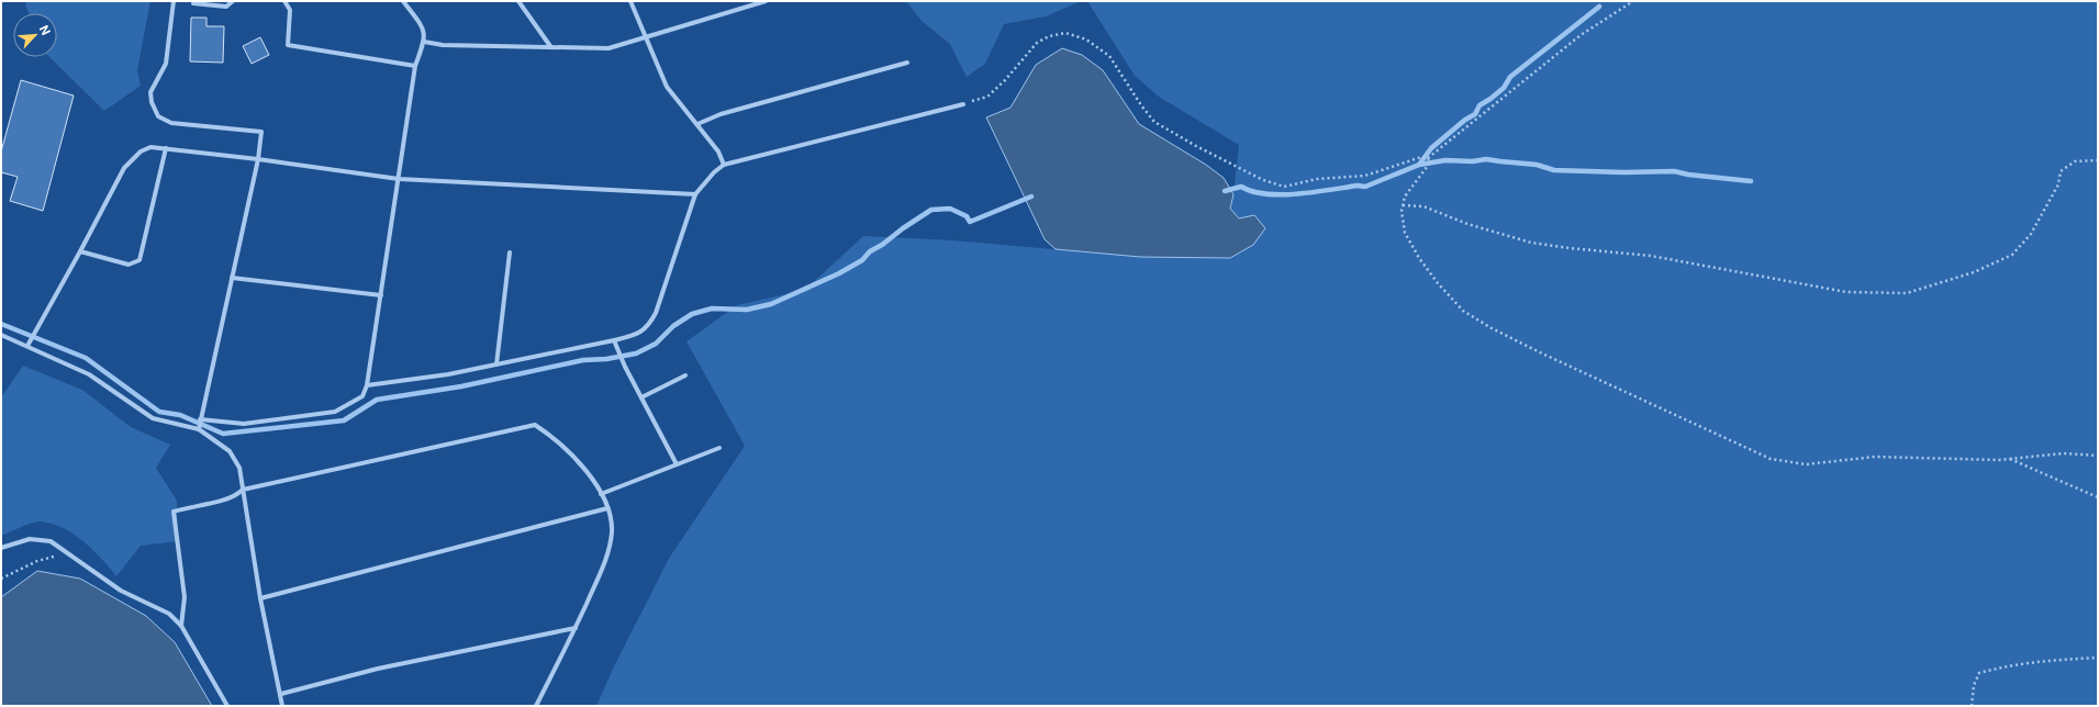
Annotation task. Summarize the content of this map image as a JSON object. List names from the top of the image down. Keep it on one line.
{"north":"top right"}
